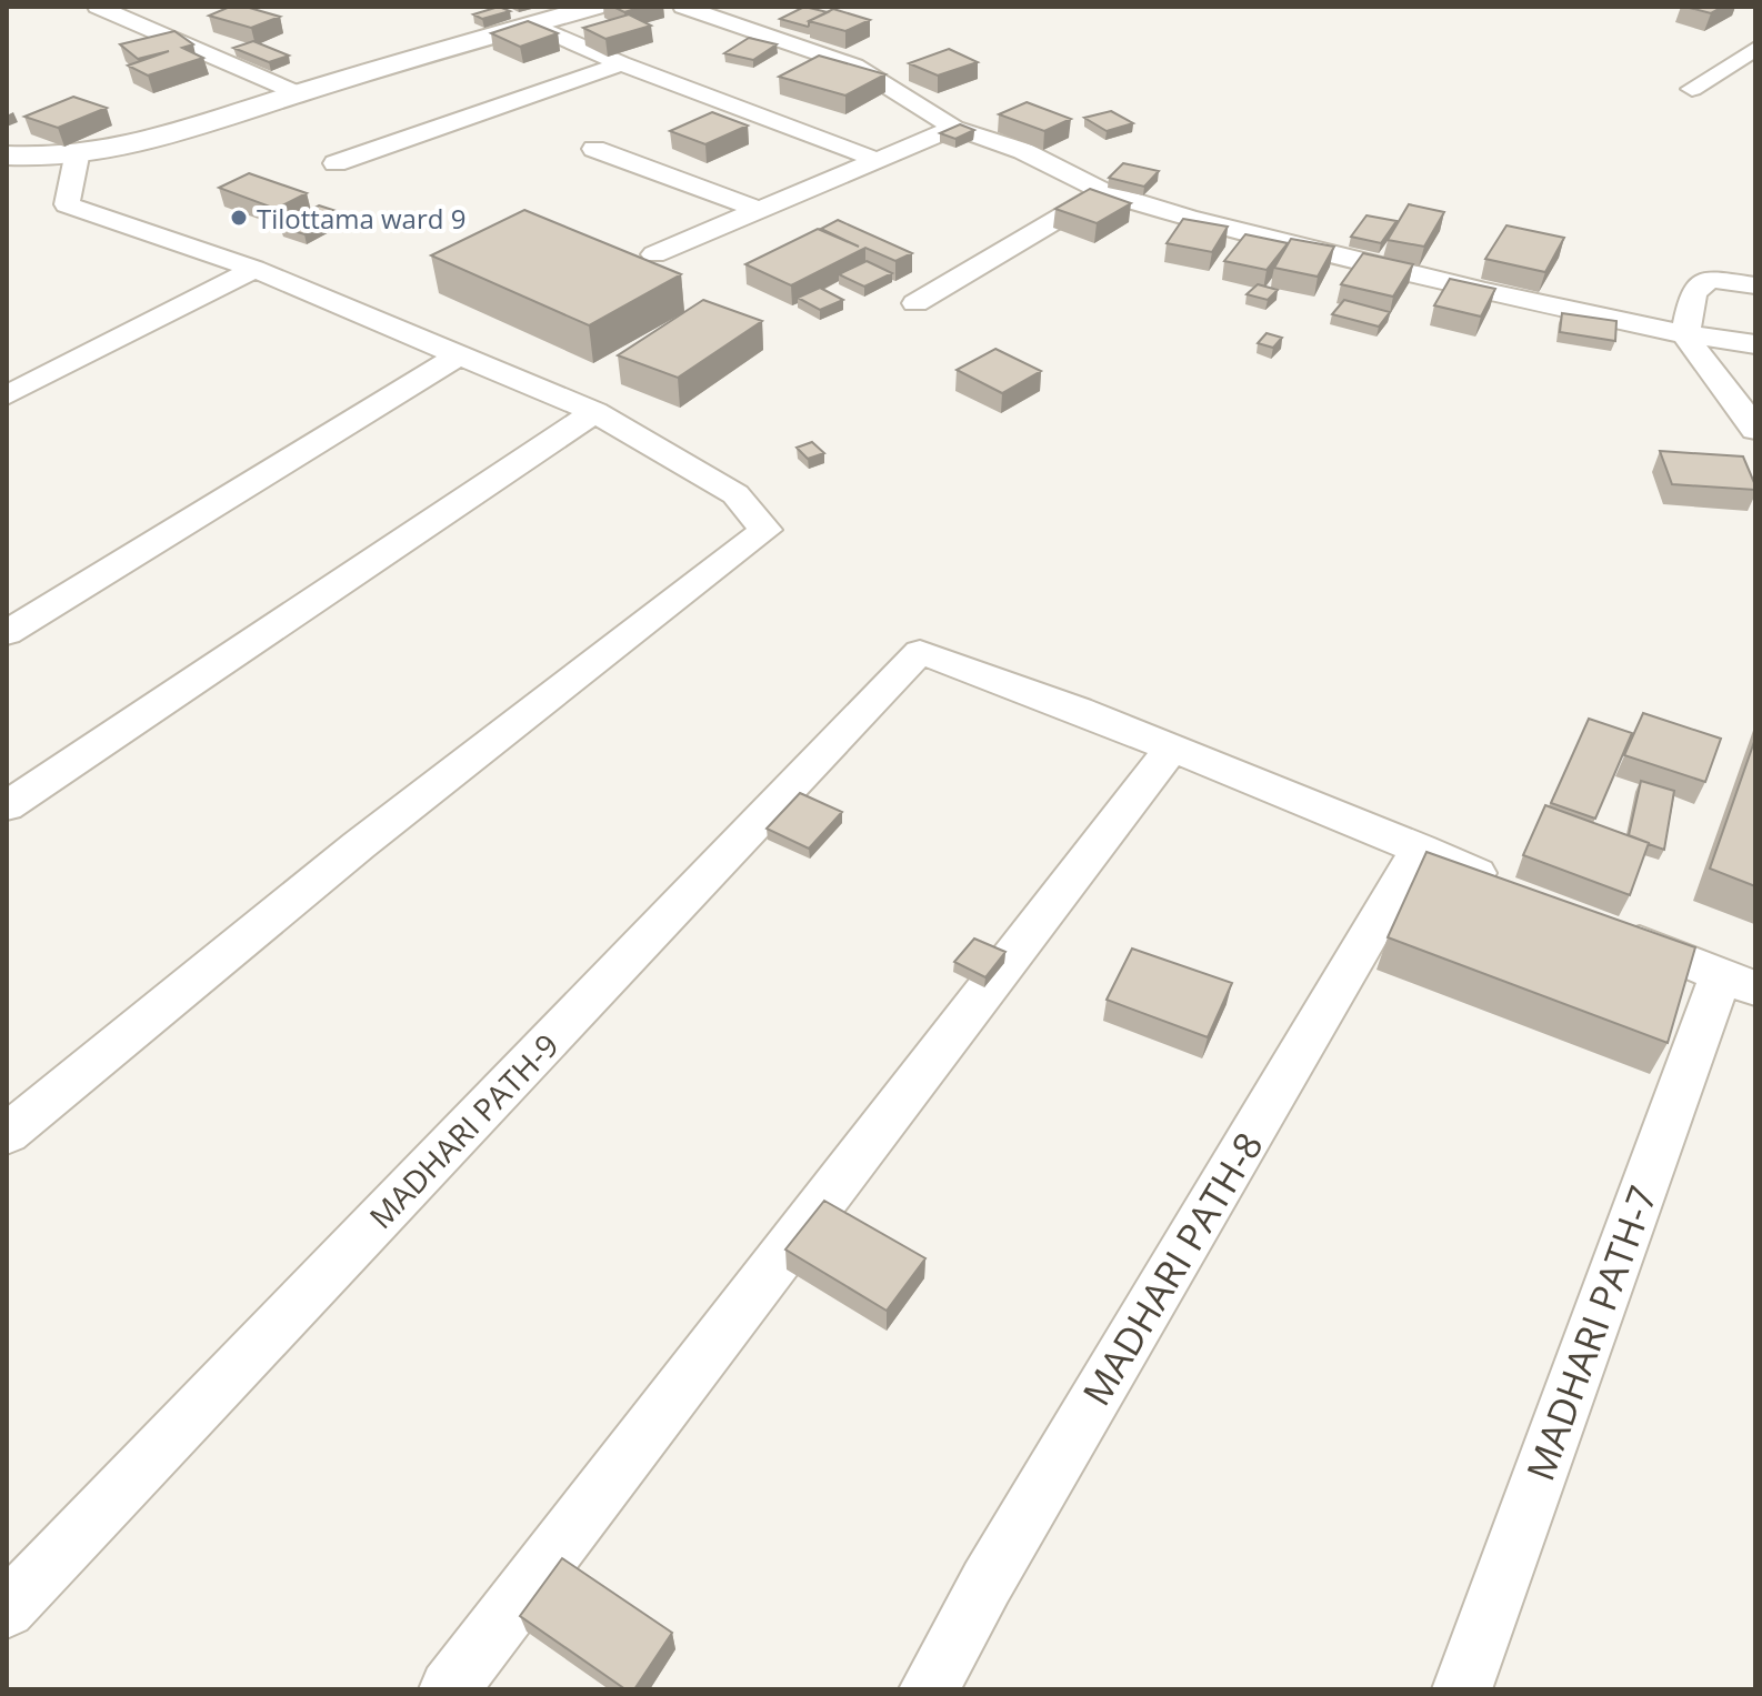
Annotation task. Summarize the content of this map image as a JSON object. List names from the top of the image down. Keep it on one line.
{"streets":{"street":["MADHARI PATH-9","MADHARI PATH-8","MADHARI PATH-7"]},"places":["Tilottama ward 9"]}
